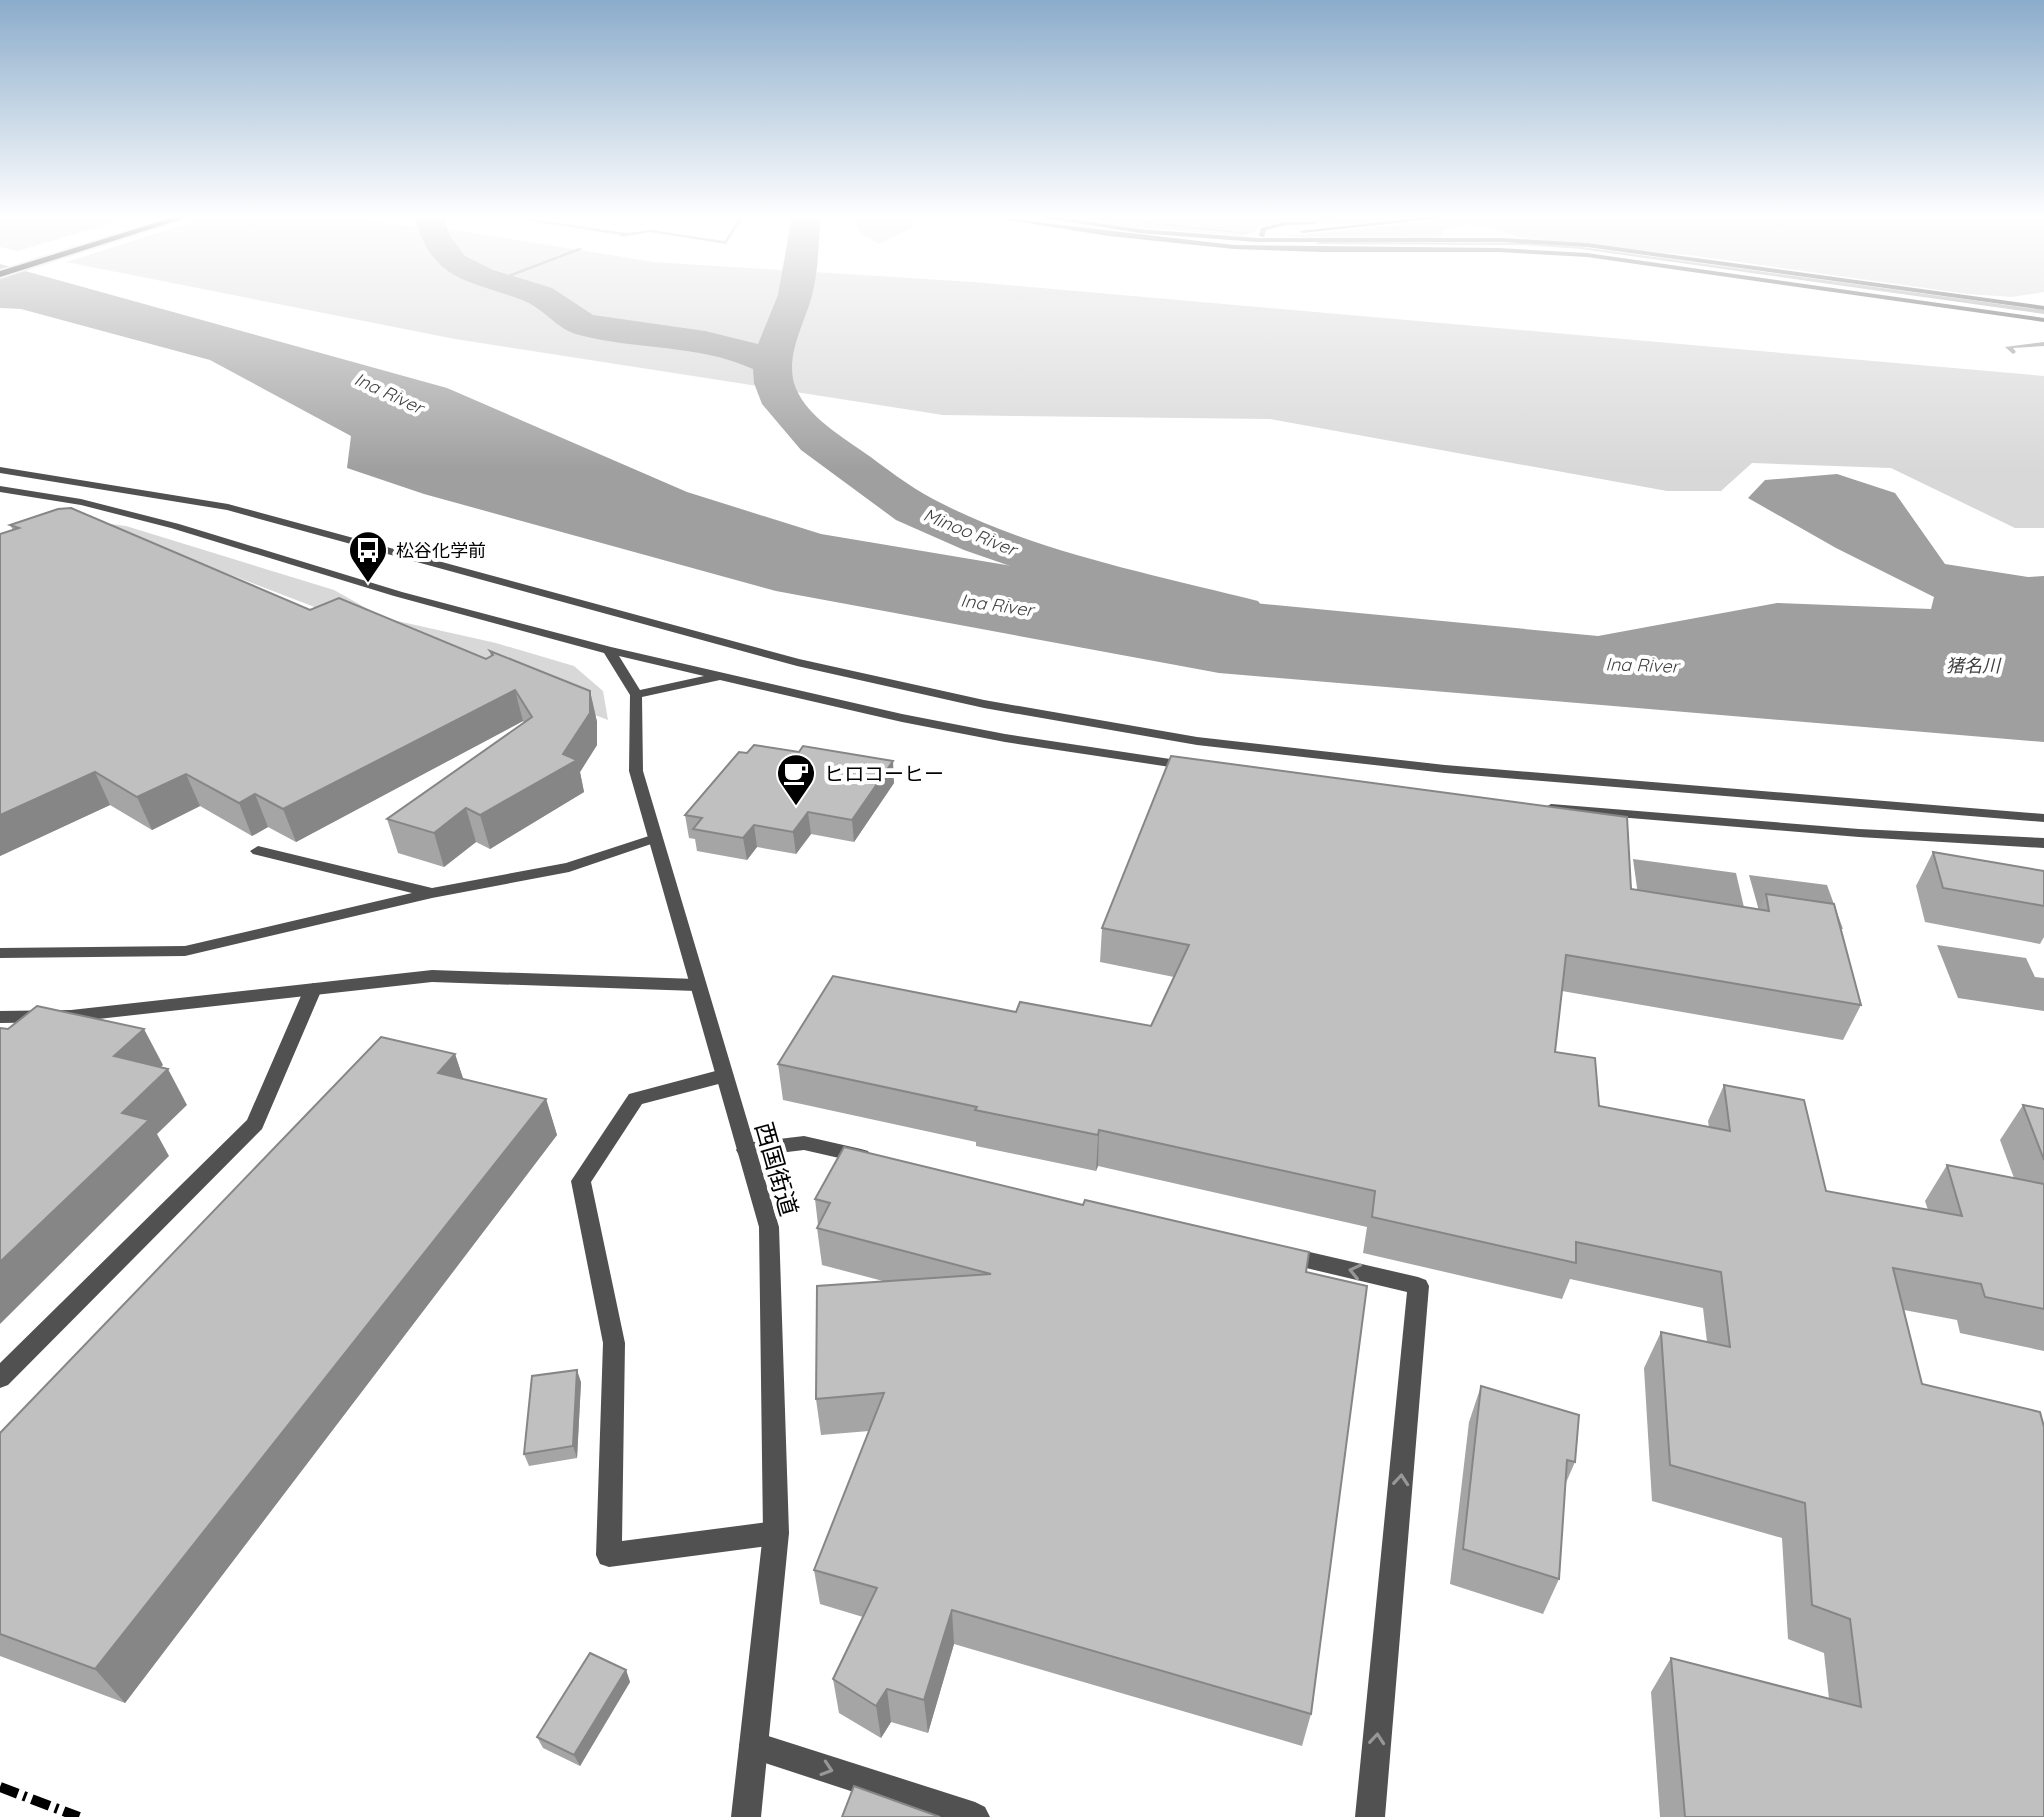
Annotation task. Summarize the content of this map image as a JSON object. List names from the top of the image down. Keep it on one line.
{"streets":{"street":["西国街道"]},"water":["Ina River","Minoo River","猪名川"],"places":{"bus stop":["松谷化学前"],"cafe":["ヒロコーヒー"]}}
